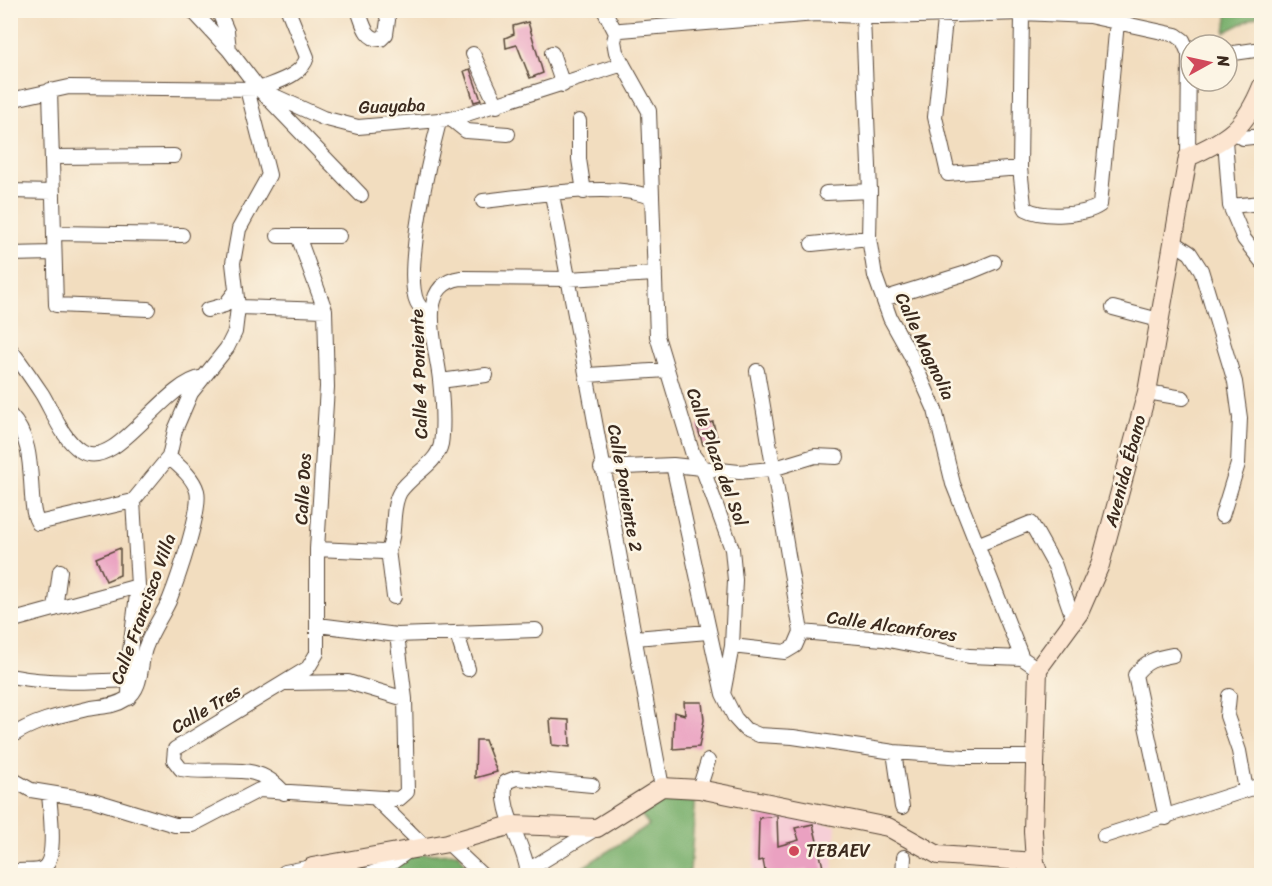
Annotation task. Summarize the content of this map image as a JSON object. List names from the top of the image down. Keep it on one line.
{"streets":{"street":["Guayaba","Calle Magnolia","Calle 4 Poniente","Calle Plaza del Sol","Avenida Ébano","Calle Poniente 2","Calle Dos","Calle Francisco Villa","Calle Alcanfores","Calle Tres"]},"crossings":[["Guayaba","Calle Plaza del Sol"],["Calle Magnolia","Calle Alcanfores"],["Calle 4 Poniente","Calle Poniente 2"],["Calle Plaza del Sol","Calle Alcanfores"],["Calle Dos","Calle Tres"]],"places":["TEBAEV"],"north":"right"}
